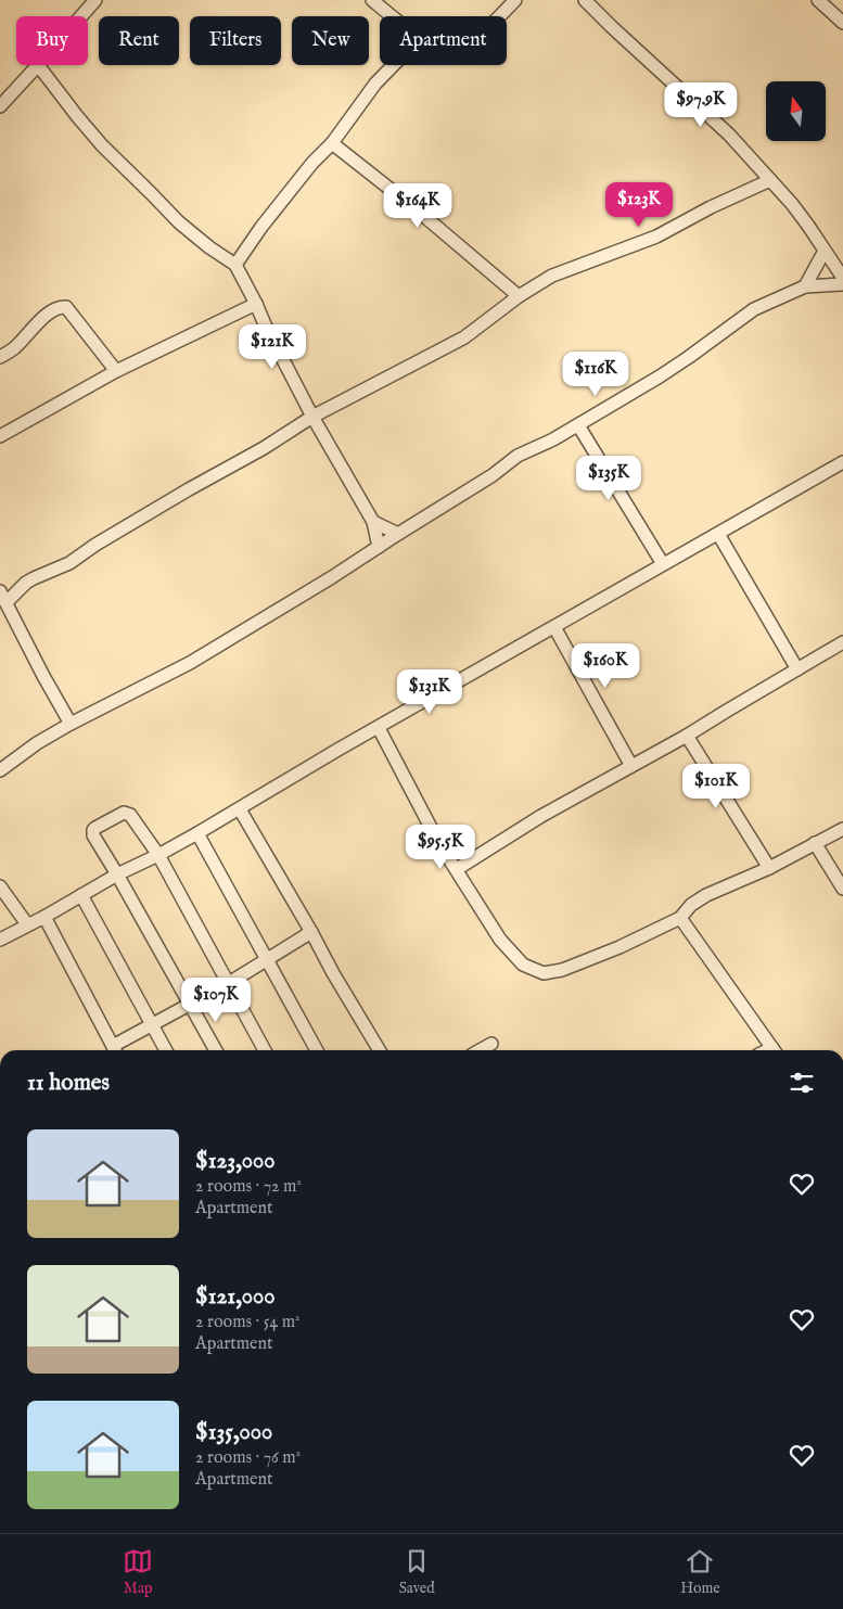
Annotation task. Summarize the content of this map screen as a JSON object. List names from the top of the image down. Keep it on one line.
{"north":"top","page":{"chip":["Buy","Rent","Filters","New","Apartment"],"price":["$97.9K","$123K","$164K","$121K","$116K","$135K","$160K","$131K","$101K","$95.5K","$107K"],"heading":"11 homes","list":[{"name":"$123,000","note":"2 rooms · 72 m² · Apartment"},{"name":"$121,000","note":"2 rooms · 54 m² · Apartment"},{"name":"$135,000","note":"2 rooms · 76 m² · Apartment"}],"tabs":["Map","Saved","Home"]}}
